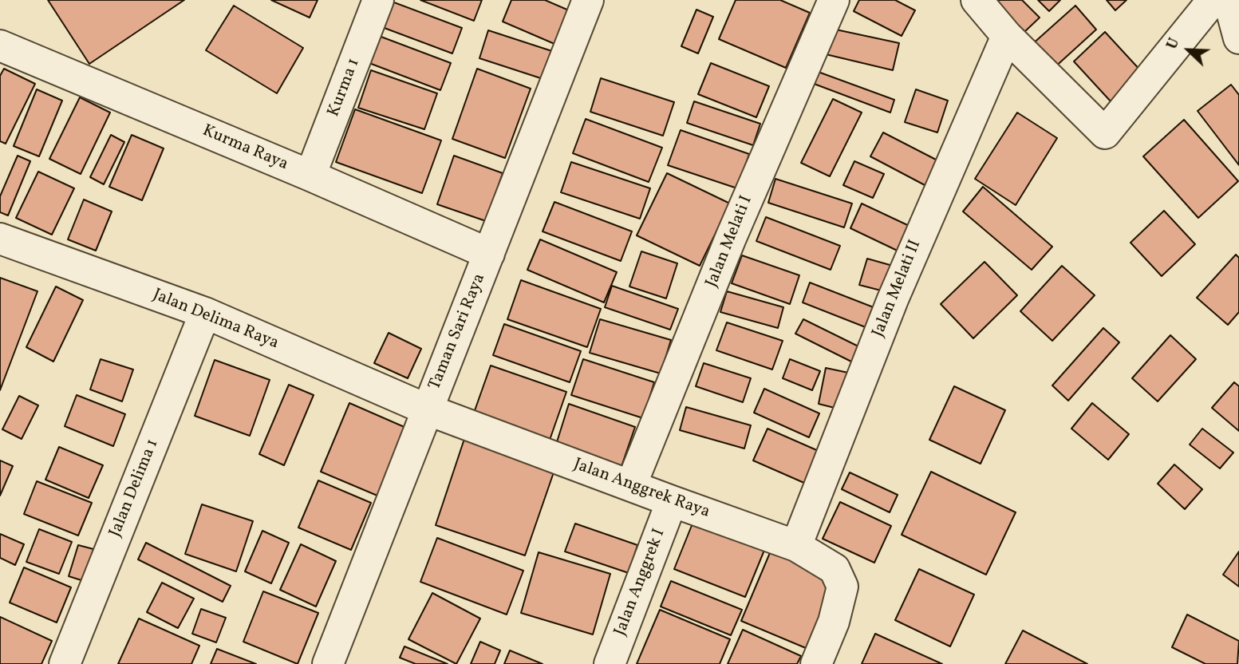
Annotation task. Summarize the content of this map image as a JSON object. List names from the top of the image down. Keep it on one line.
{"streets":{"street":["Kurma 1","Kurma Raya","Jalan Melati I","Jalan Melati II","Jalan Delima Raya","Taman Sari Raya","Jalan Delima 1","Jalan Anggrek Raya","Jalan Anggrek I"]},"crossings":[["Kurma 1","Kurma Raya"],["Kurma Raya","Taman Sari Raya"],["Jalan Melati I","Jalan Anggrek Raya"],["Jalan Melati II","Jalan Anggrek Raya"],["Jalan Delima Raya","Taman Sari Raya"],["Jalan Delima Raya","Jalan Delima 1"],["Jalan Delima Raya","Jalan Anggrek Raya"],["Taman Sari Raya","Jalan Anggrek Raya"],["Jalan Anggrek Raya","Jalan Anggrek I"]],"north":"top left"}
